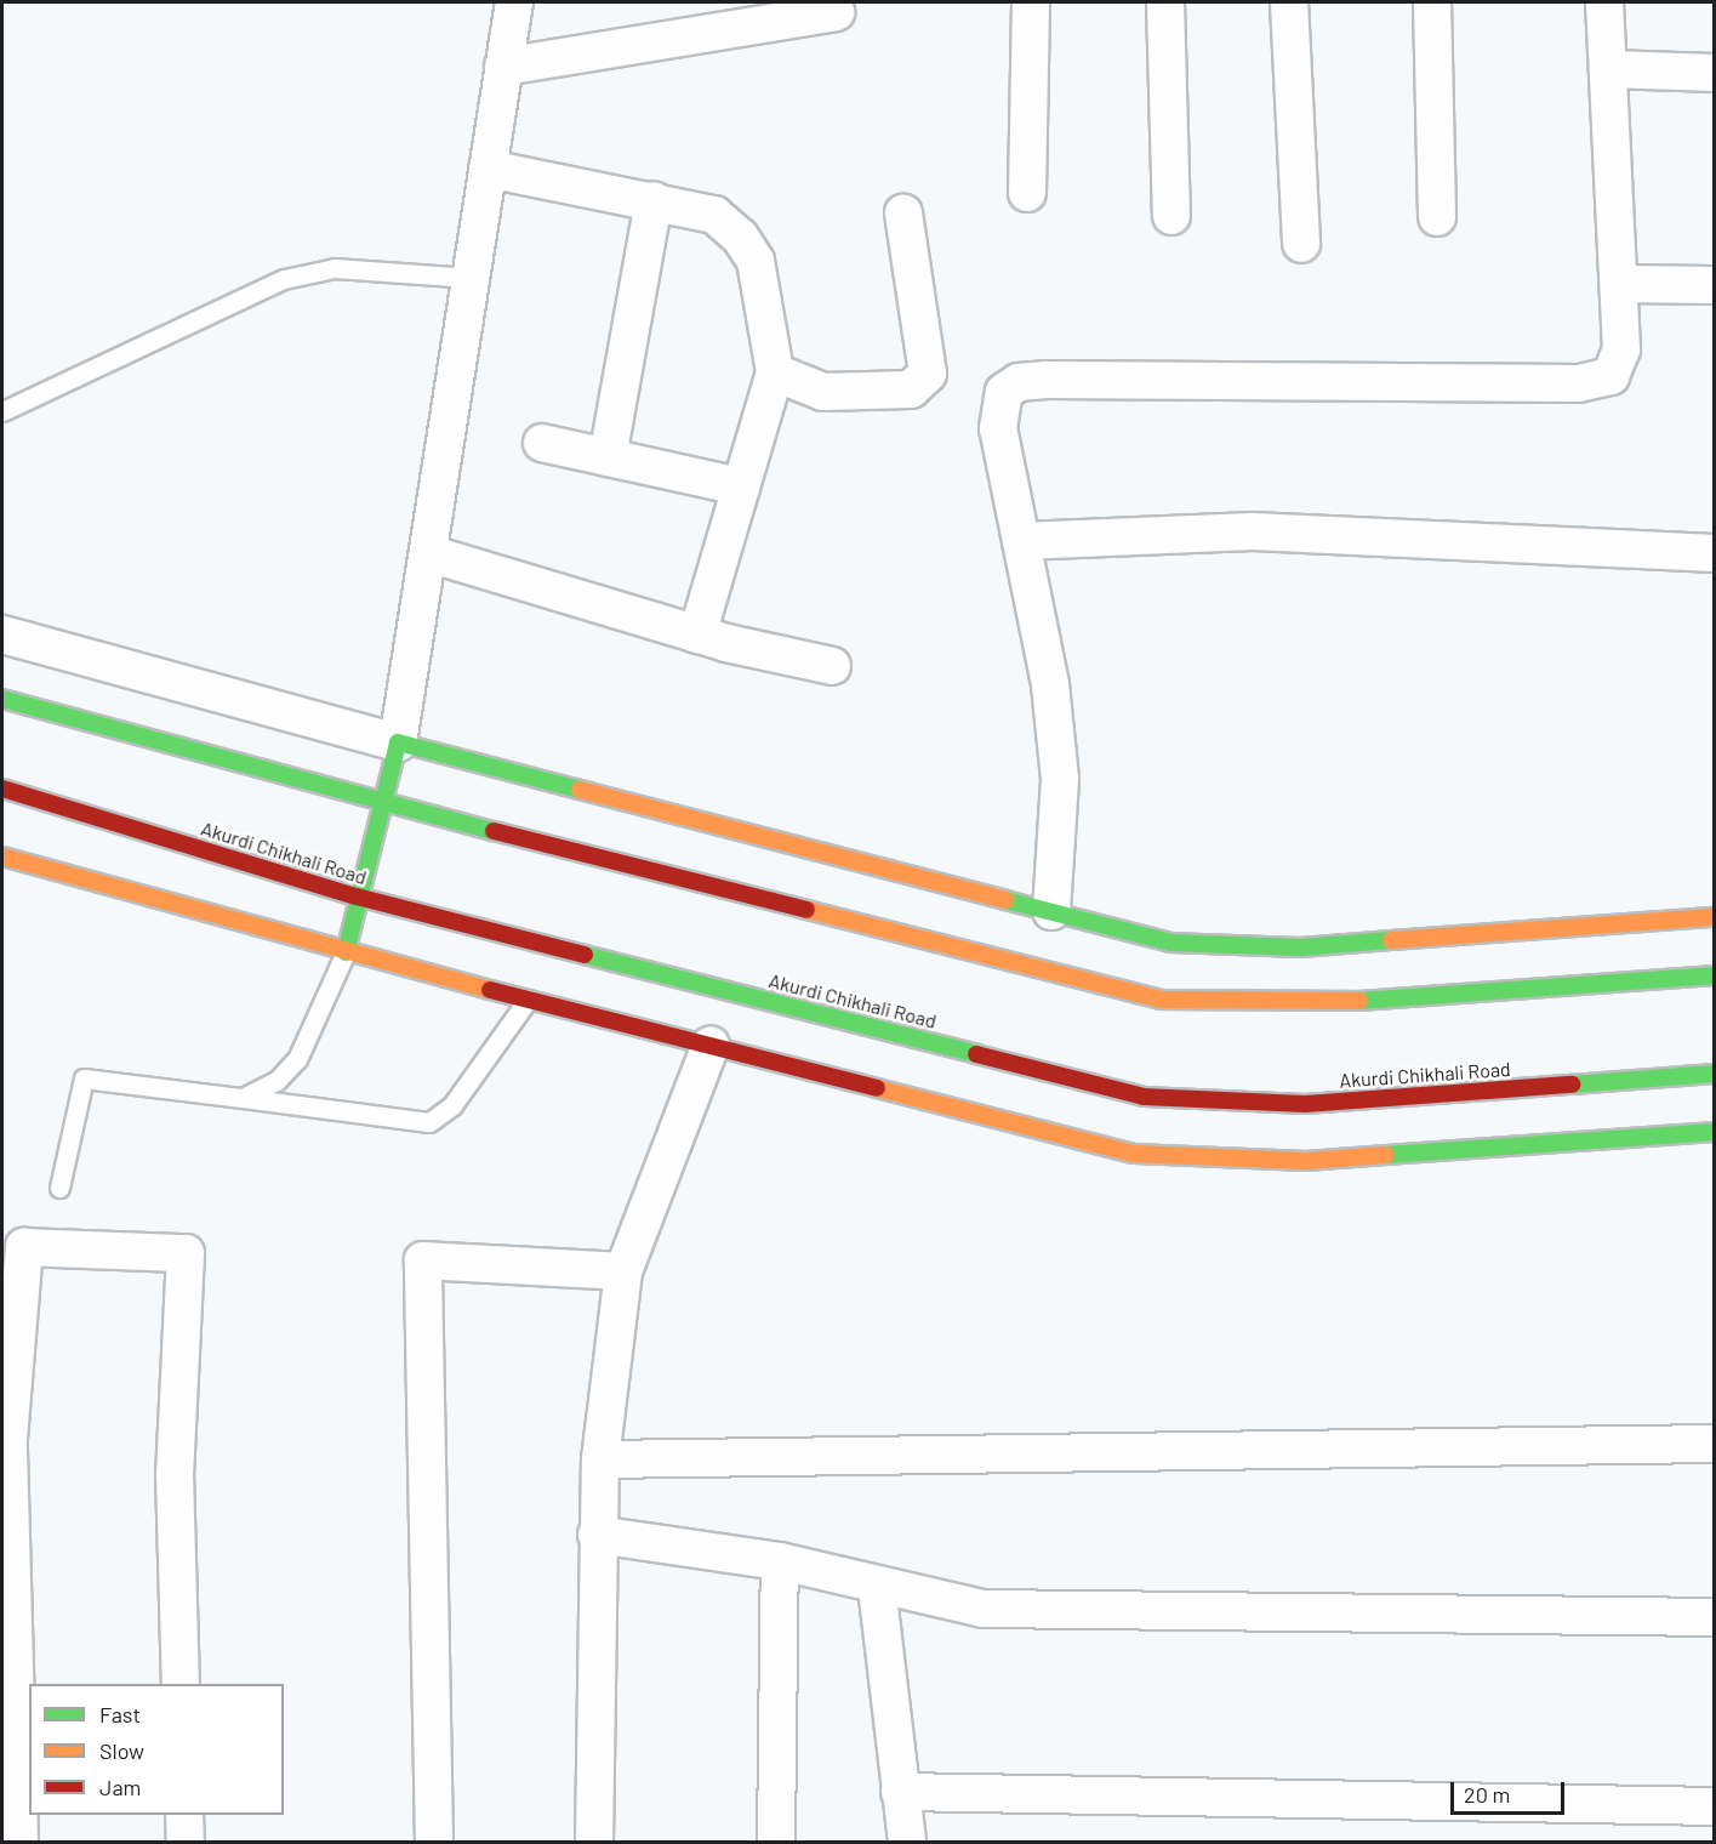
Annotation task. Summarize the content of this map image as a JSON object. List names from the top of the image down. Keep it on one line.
{"streets":{"main road":["Akurdi Chikhali Road"]},"legend":["Fast","Slow","Jam"],"scale_bar":"20 m"}
